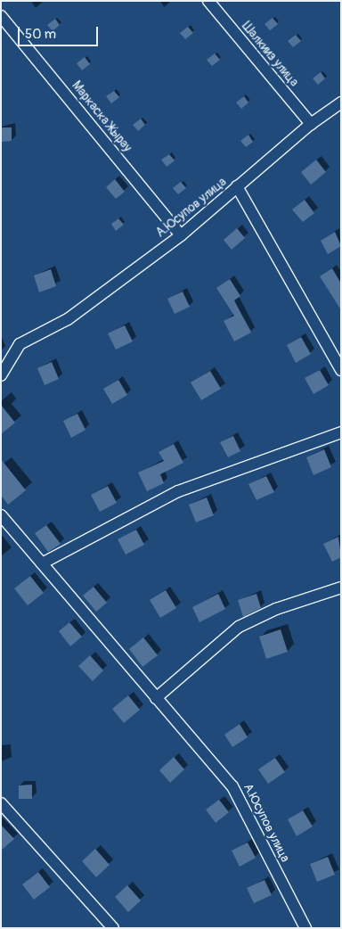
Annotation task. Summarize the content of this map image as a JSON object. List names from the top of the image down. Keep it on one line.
{"streets":{"street":["Шалкииз улица","Маркаска Жырау","А.Юсупов улица"]},"crossings":[["Маркаска Жырау","А.Юсупов улица"]],"scale_bar":"50 m"}
